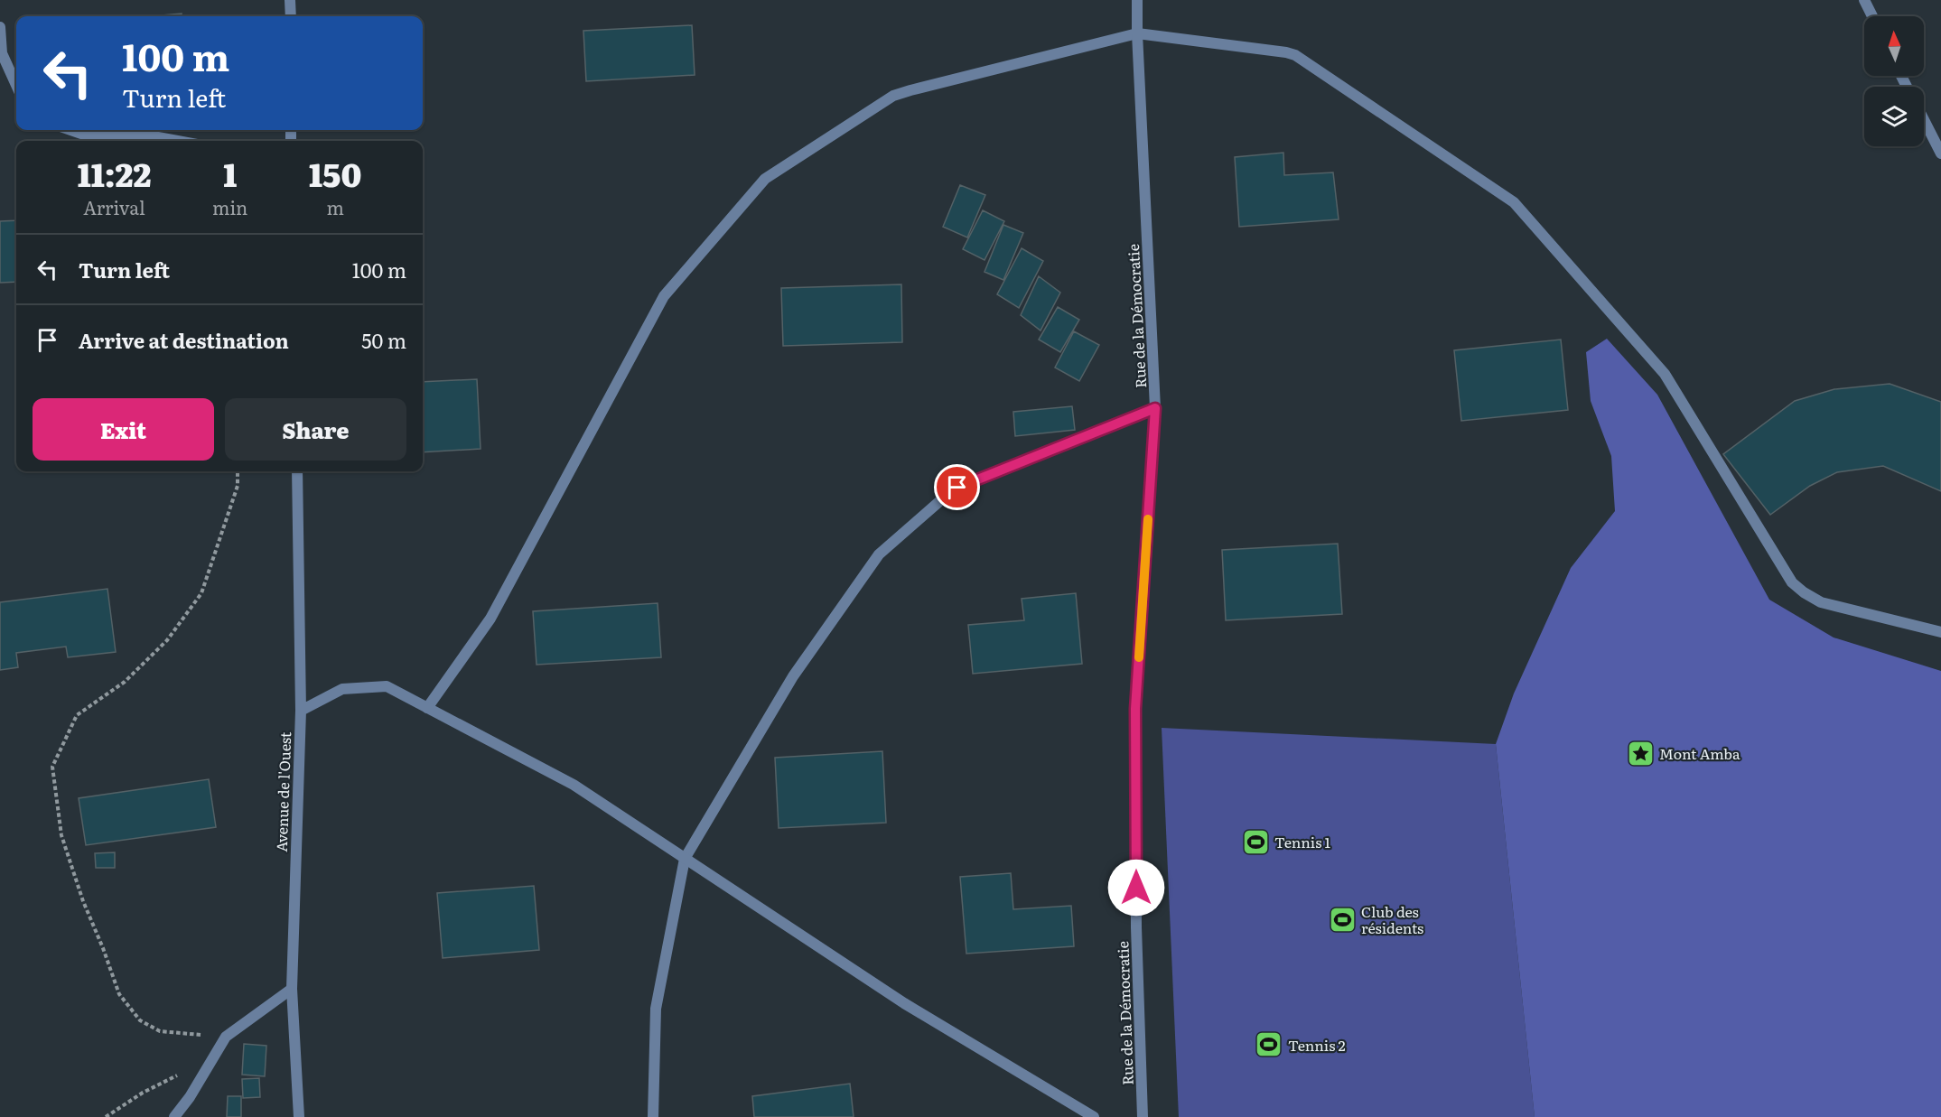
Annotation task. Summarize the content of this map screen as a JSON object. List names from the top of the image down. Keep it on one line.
{"streets":{"street":["Rue de la Démocratie","Avenue de l'Ouest"]},"places":{"place":["Mont Amba"],"sports":["Tennis 1","Club des résidents","Tennis 2"]},"north":"top","page":{"turn":["100 m","Turn left"],"eta":["11:22","Arrival","1","min","150","m"],"list":[{"name":"Turn left","value":"100 m"},{"name":"Arrive at destination","value":"50 m"}],"buttons":["Exit","Share"]}}
